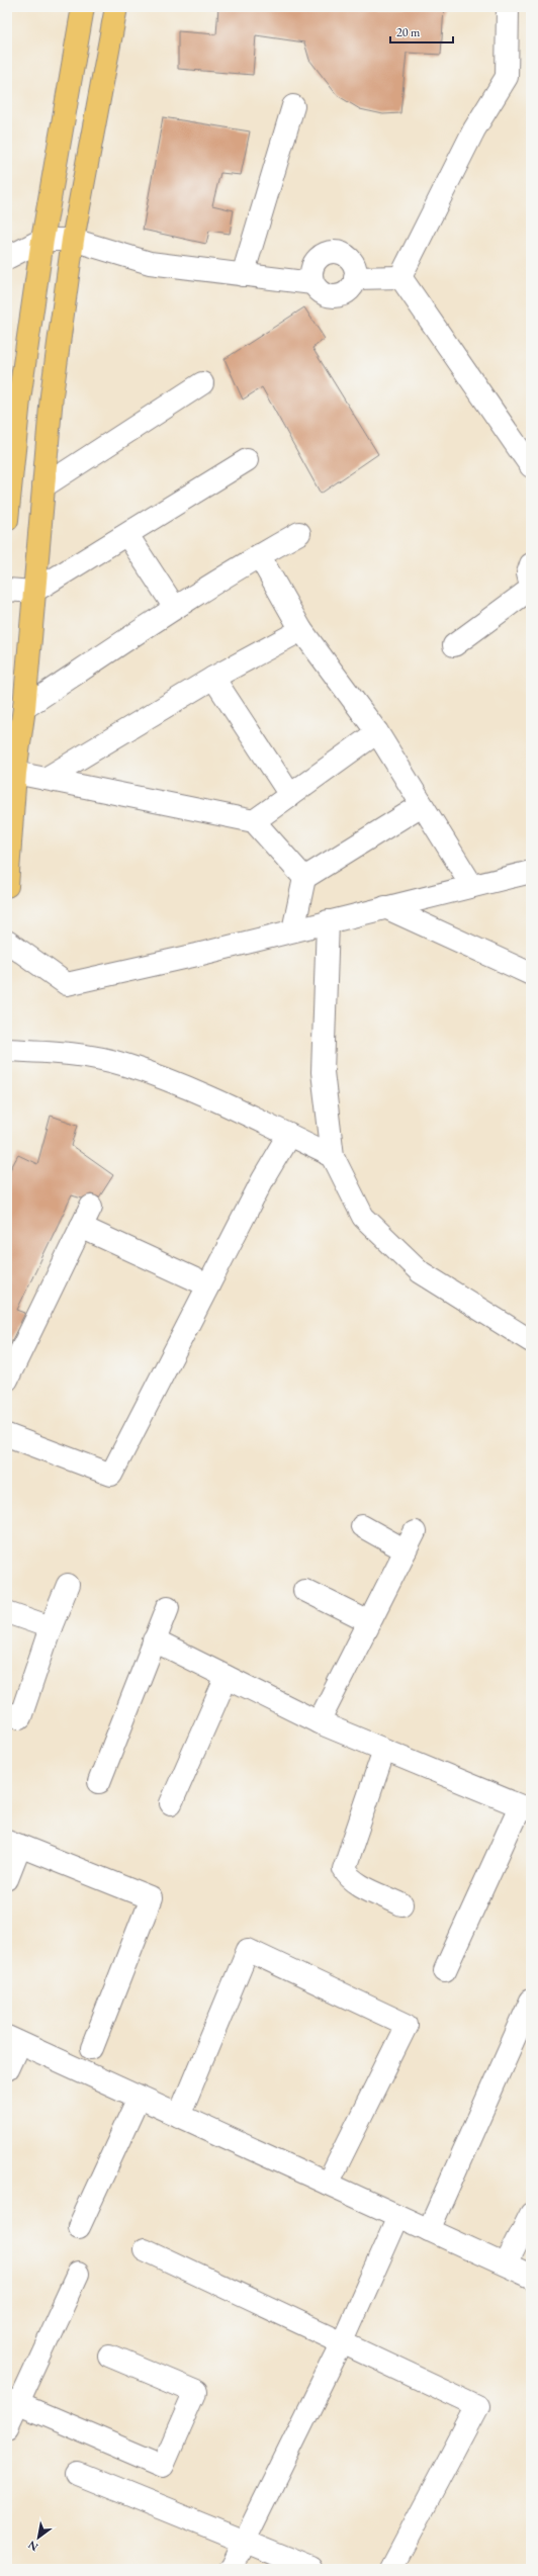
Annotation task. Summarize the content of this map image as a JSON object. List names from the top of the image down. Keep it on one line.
{"scale_bar":"20 m","north":"bottom left"}
